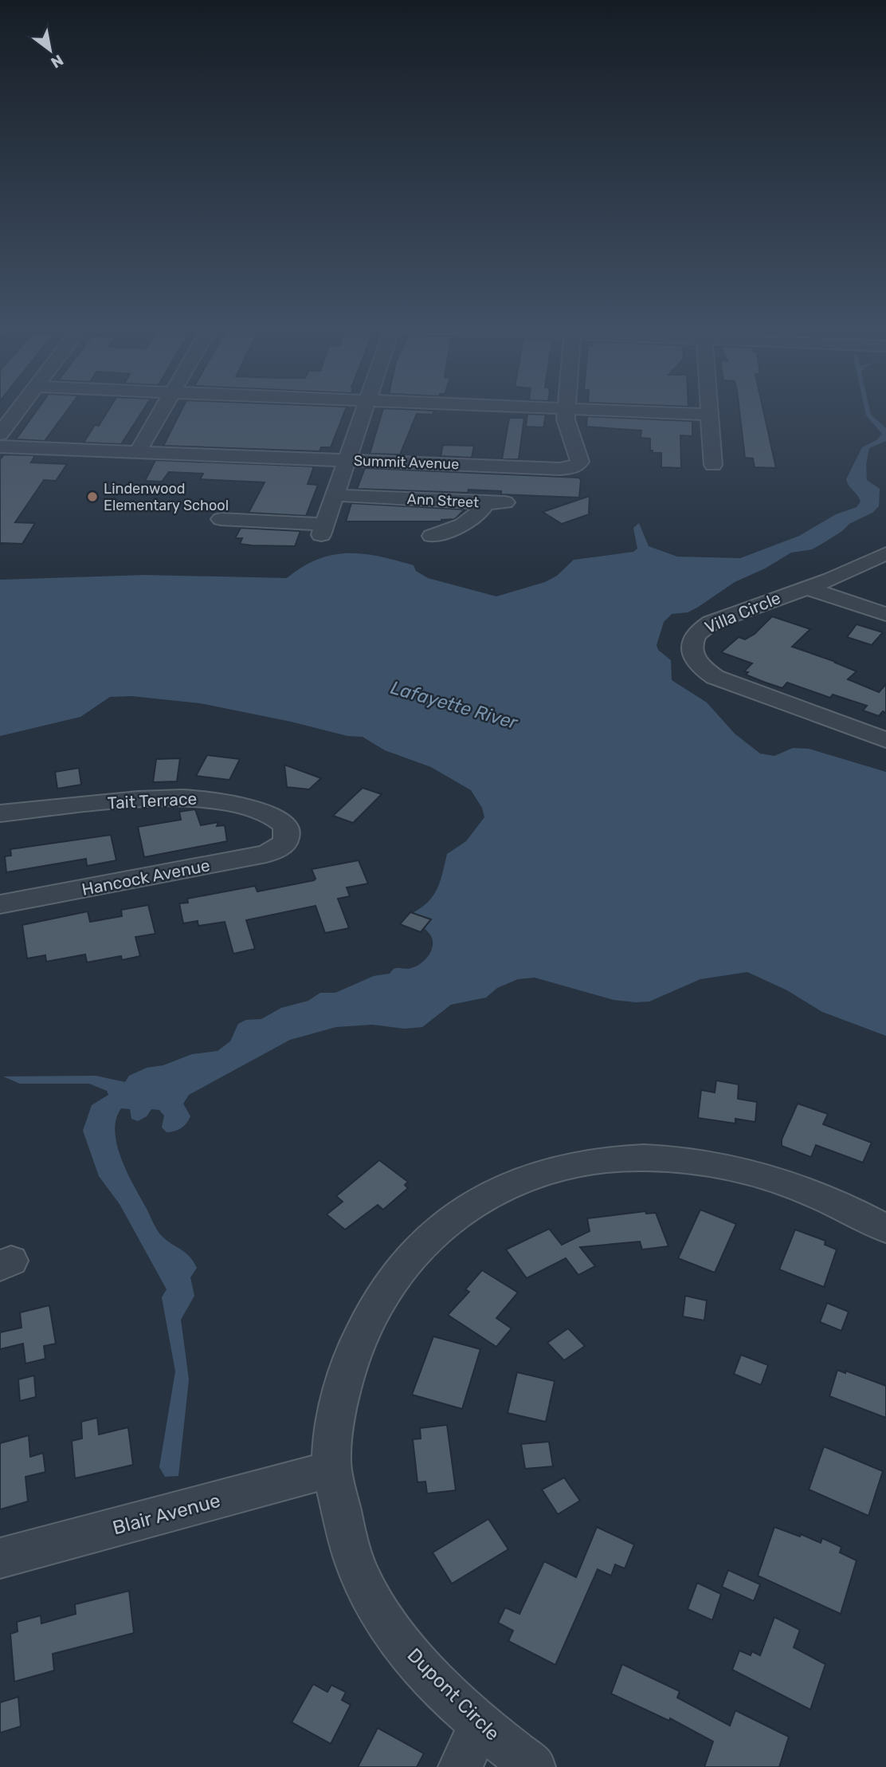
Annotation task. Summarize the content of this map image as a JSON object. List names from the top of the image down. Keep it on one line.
{"streets":{"street":["Summit Avenue","Ann Street","Villa Circle","Tait Terrace","Hancock Avenue","Blair Avenue","Dupont Circle"]},"crossings":[["Tait Terrace","Hancock Avenue"],["Blair Avenue","Dupont Circle"]],"water":["Lafayette River"],"places":["Lindenwood Elementary School"],"north":"bottom right"}
